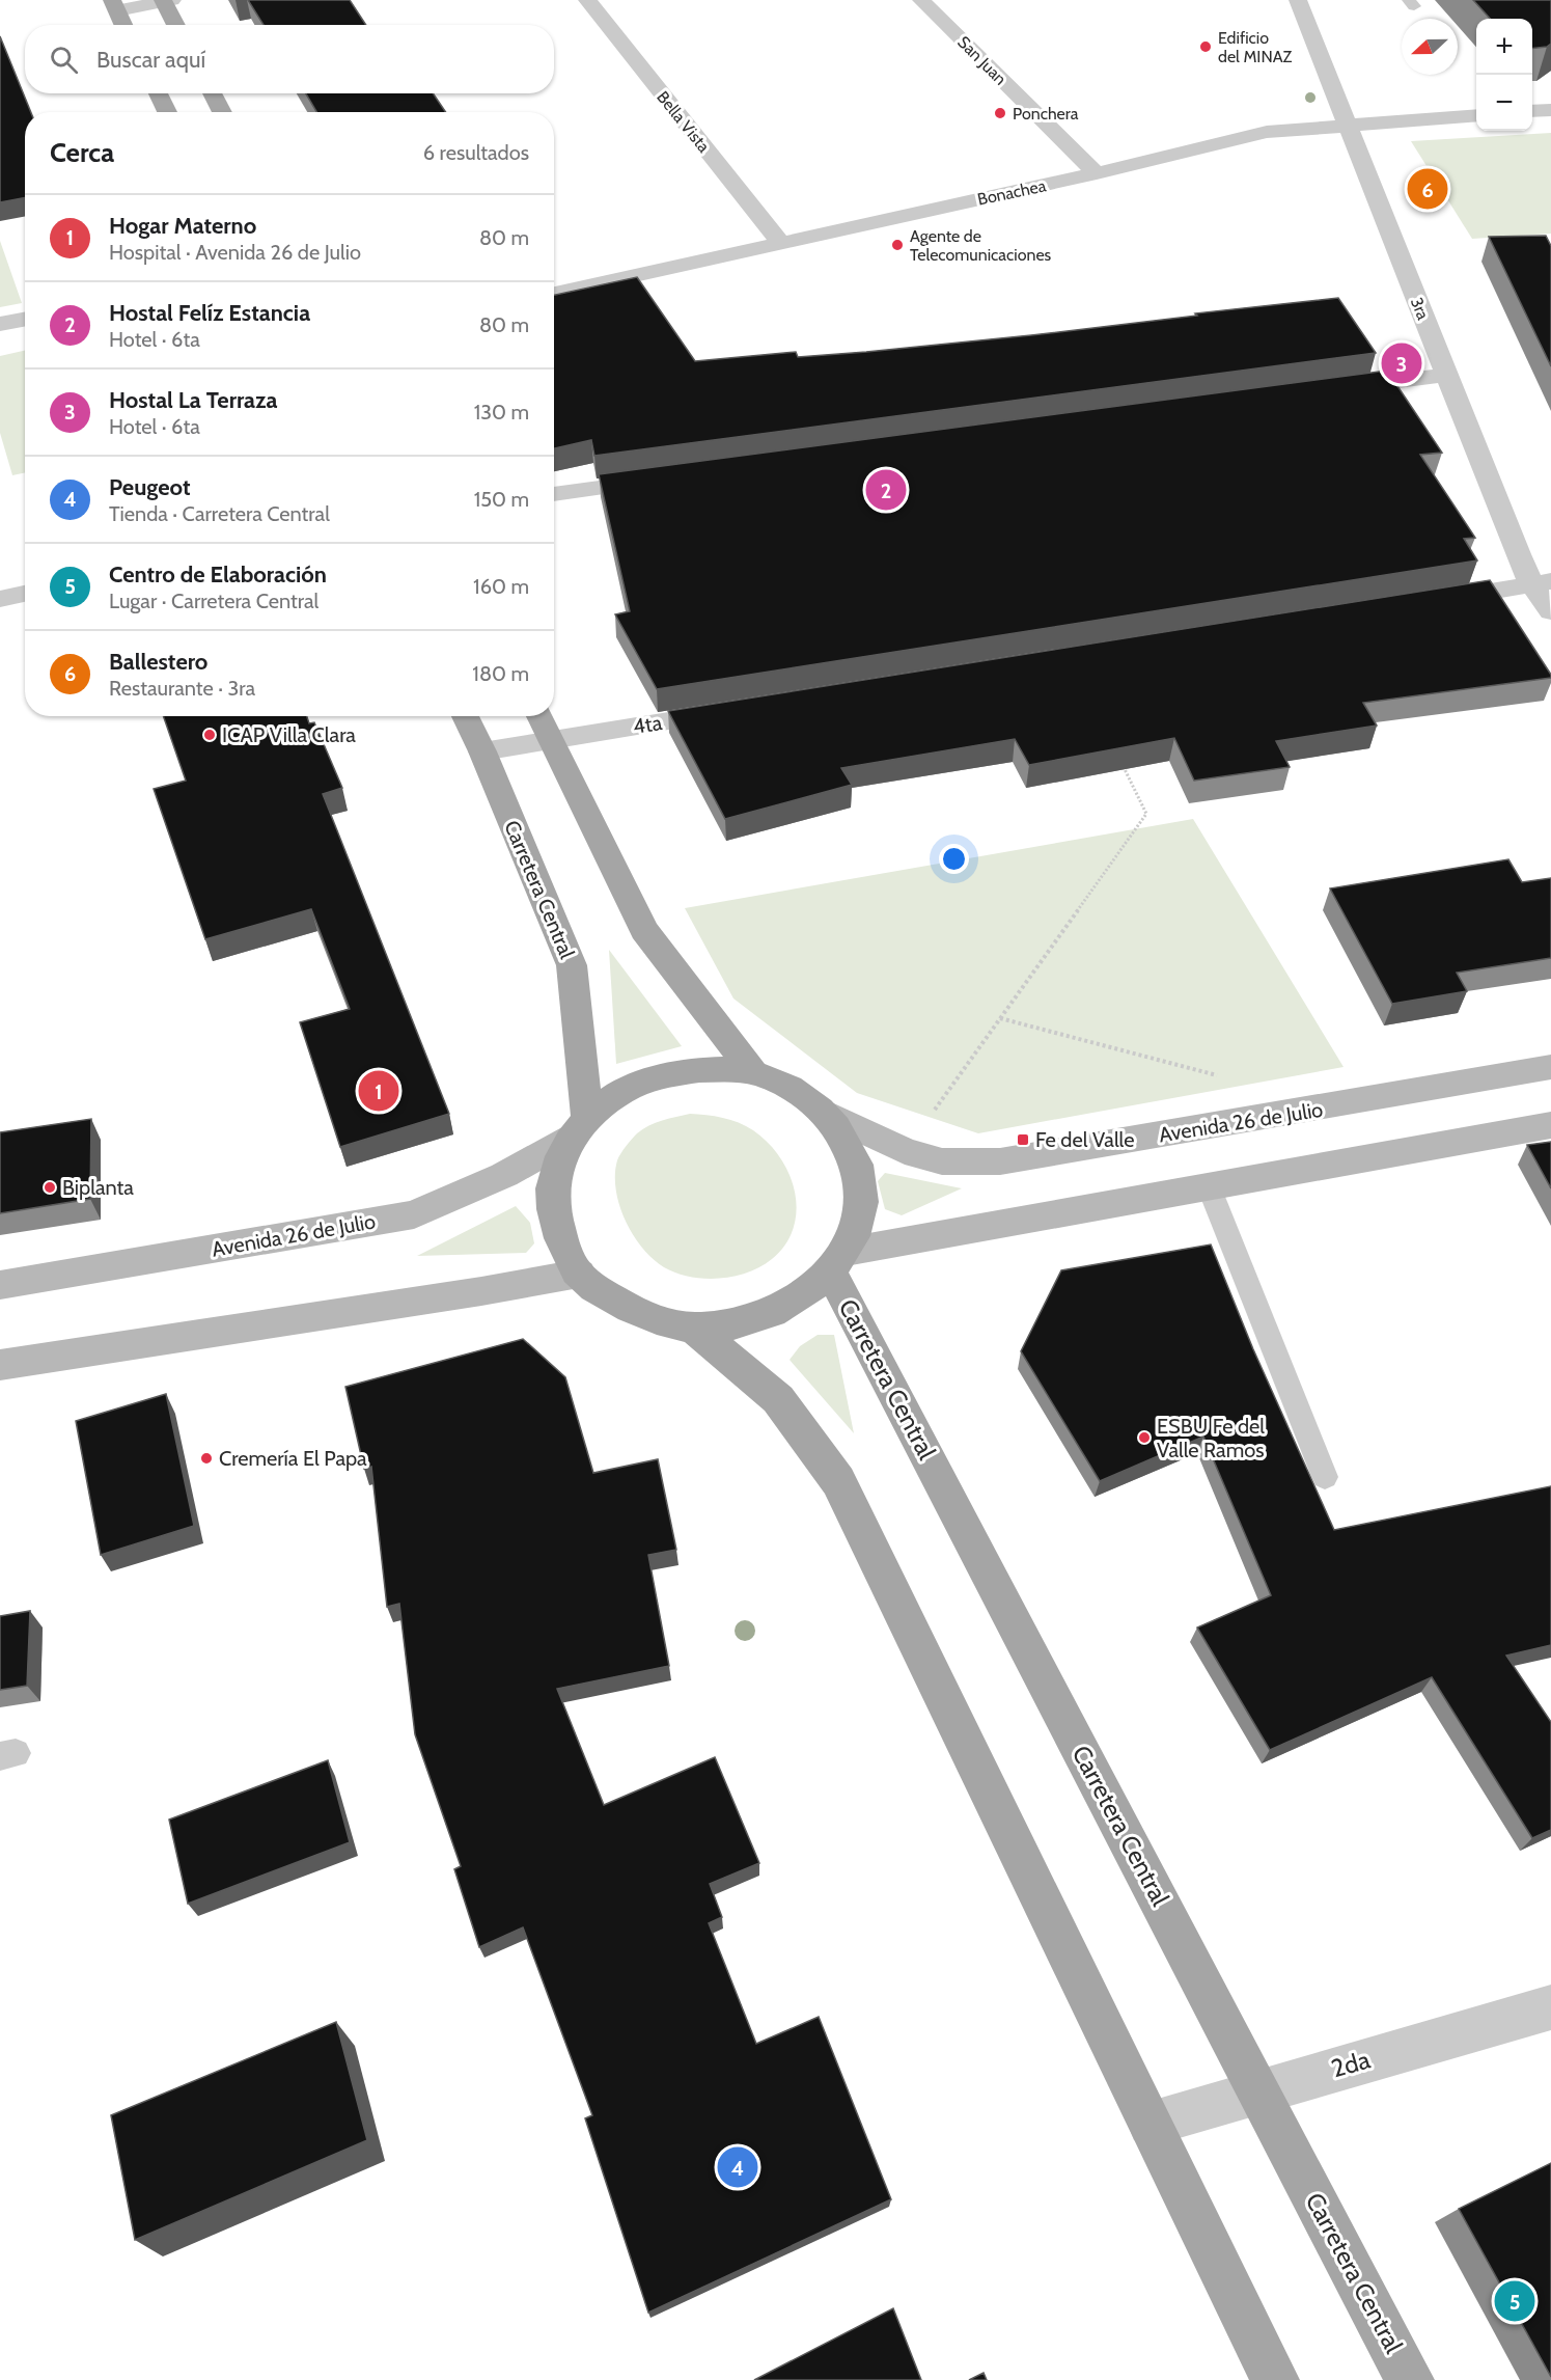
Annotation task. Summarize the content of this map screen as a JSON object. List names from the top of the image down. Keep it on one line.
{"streets":{"main road":["Carretera Central","Avenida 26 de Julio"],"street":["San Juan","Bella Vista","Bonachea","3ra","4ta","2da"]},"crossings":[["San Juan","Bonachea"],["Bella Vista","Bonachea"],["Bonachea","3ra"],["4ta","Carretera Central"],["Carretera Central","Avenida 26 de Julio"],["Carretera Central","2da"]],"places":{"other":["Edificio del MINAZ","Ponchera","Agente de Telecomunicaciones","ICAP Villa Clara","Biplanta","ESBU Fe del Valle Ramos","Cremería El Papa"],"transit":["Fe del Valle"]},"north":"left","page":{"map_buttons":["+","−"],"search":"Buscar aquí","heading":["Cerca","6 resultados"],"pins":["6","3","2","1","4","5"],"list":[{"mark":"1","name":"Hogar Materno","note":"Hospital · Avenida 26 de Julio","value":"80 m"},{"mark":"2","name":"Hostal Felíz Estancia","note":"Hotel · 6ta","value":"80 m"},{"mark":"3","name":"Hostal La Terraza","note":"Hotel · 6ta","value":"130 m"},{"mark":"4","name":"Peugeot","note":"Tienda · Carretera Central","value":"150 m"},{"mark":"5","name":"Centro de Elaboración","note":"Lugar · Carretera Central","value":"160 m"},{"mark":"6","name":"Ballestero","note":"Restaurante · 3ra","value":"180 m"}]}}
